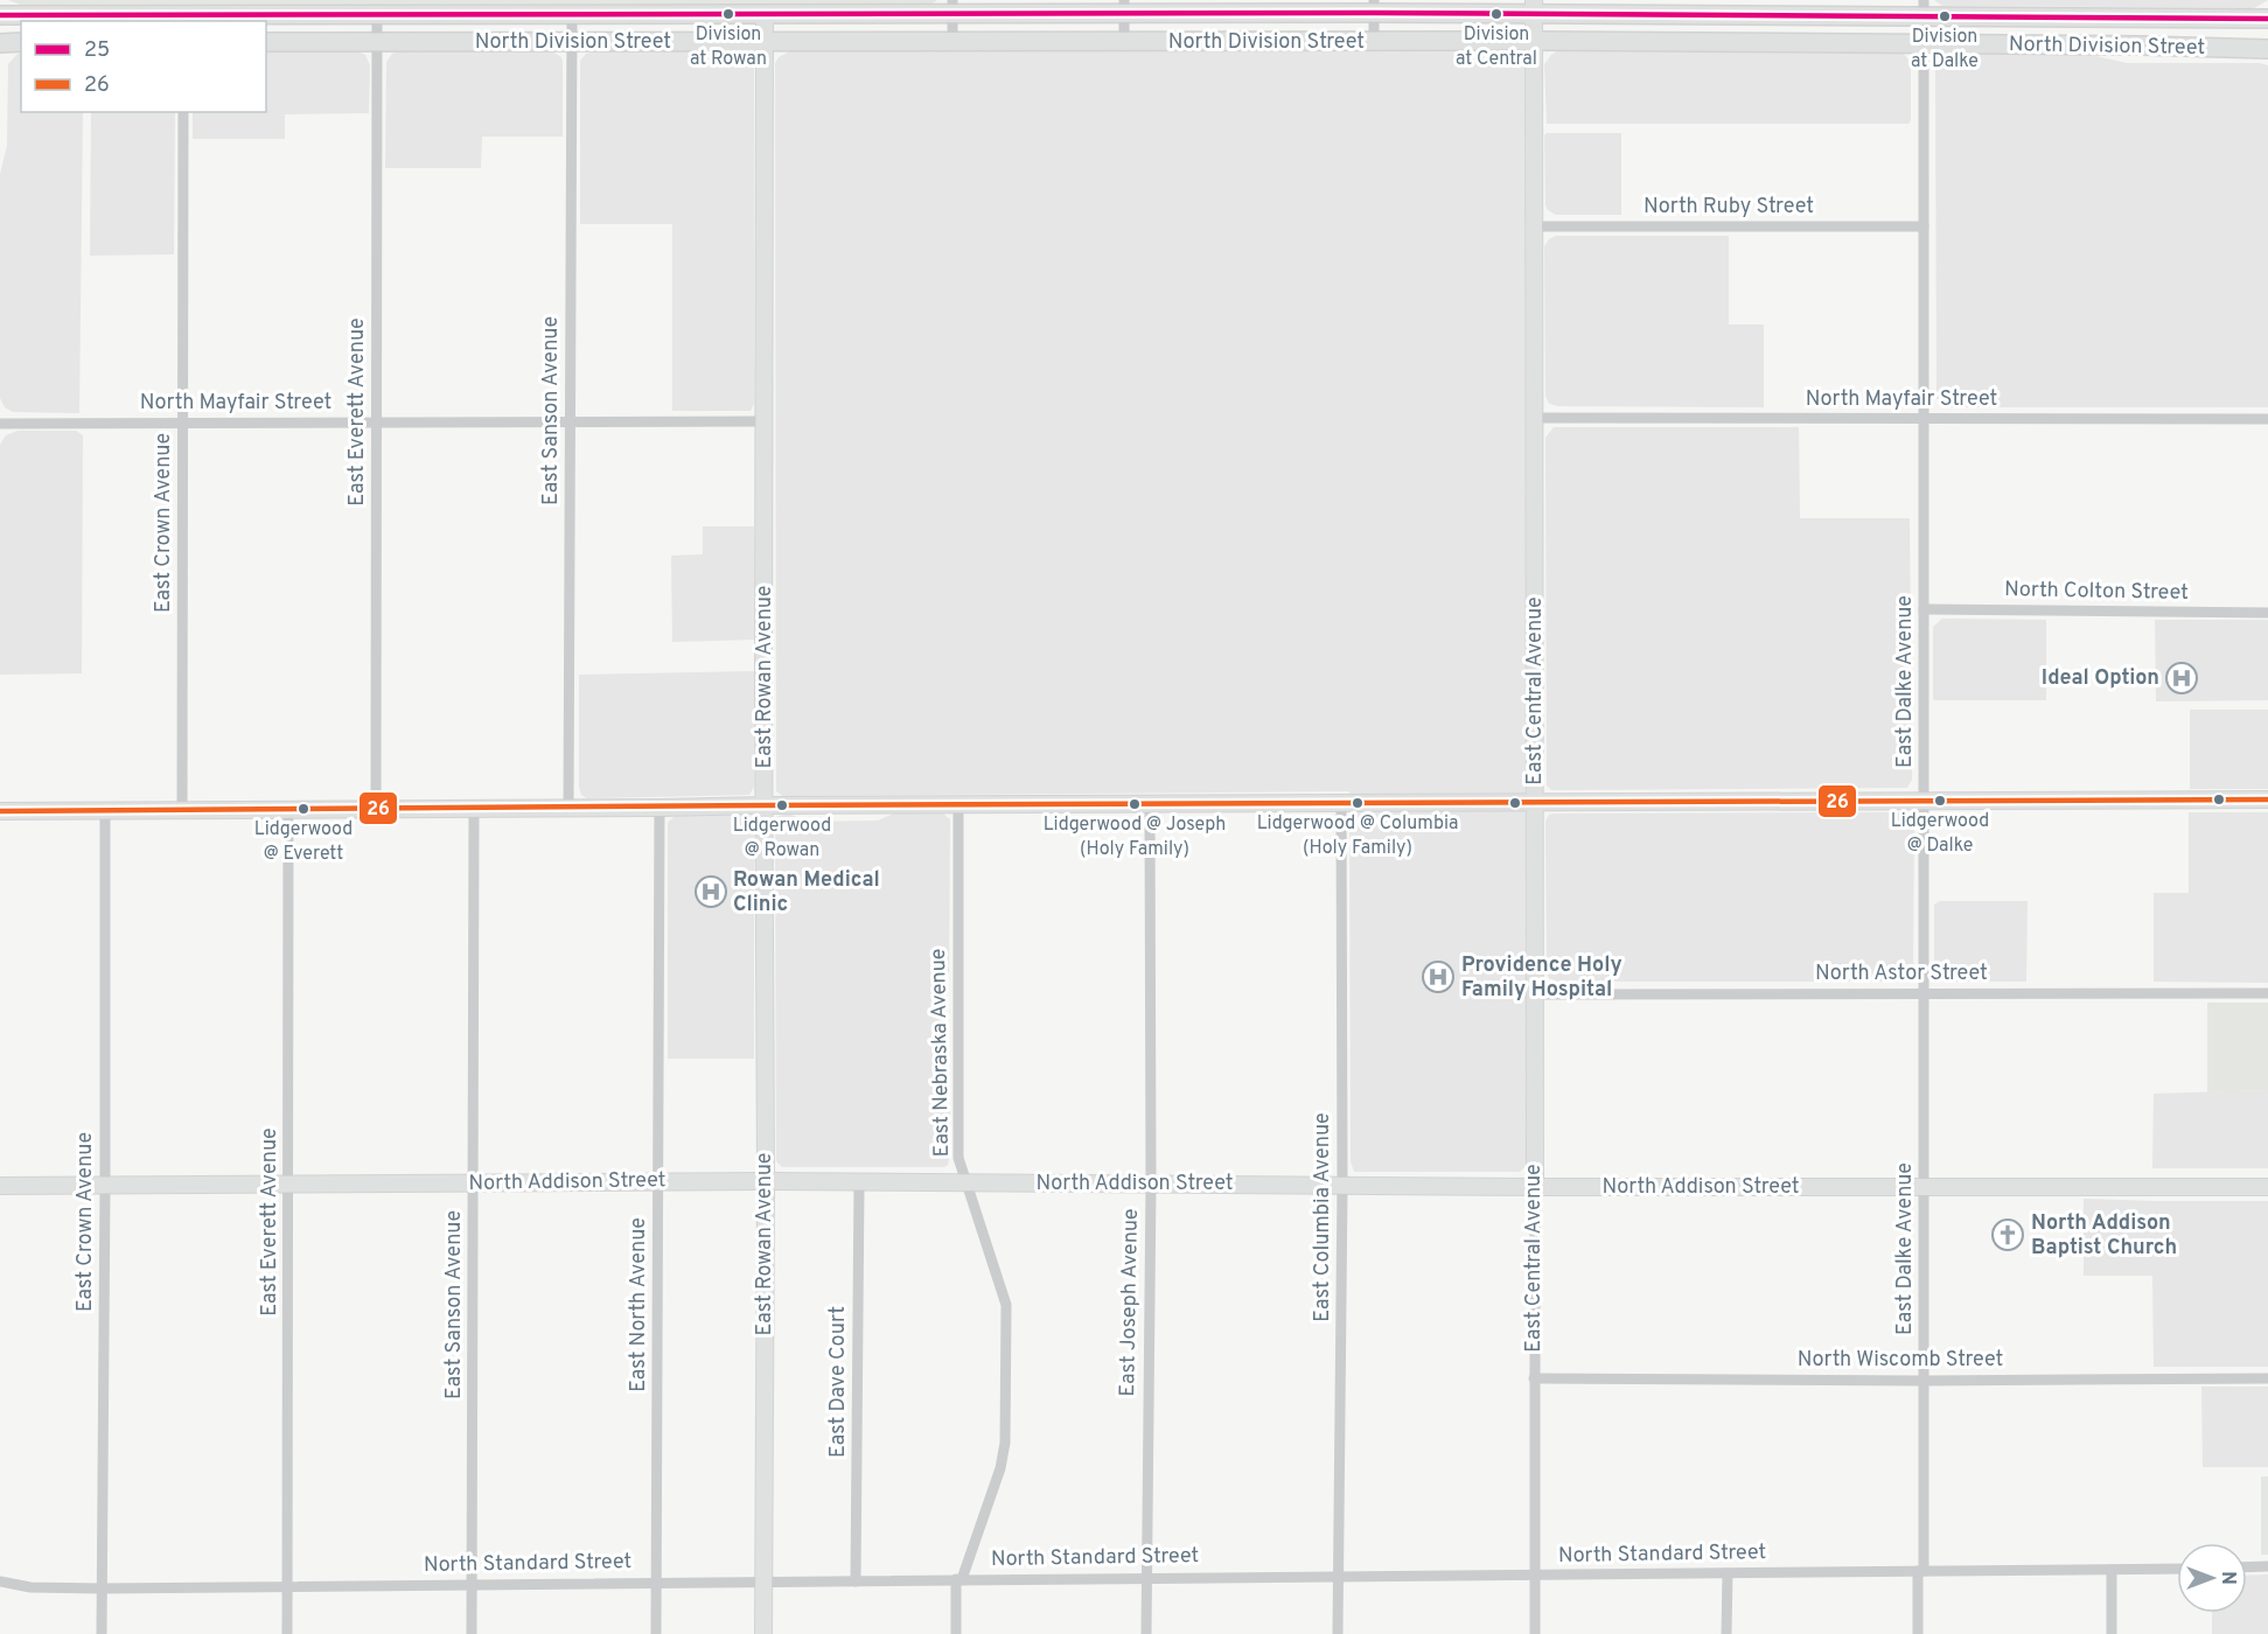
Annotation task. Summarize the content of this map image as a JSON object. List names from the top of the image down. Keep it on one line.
{"streets":{"main road":["North Division Street"],"street":["North Ruby Street","North Mayfair Street","East Sanson Avenue","East Everett Avenue","East Crown Avenue","North Colton Street","East Rowan Avenue","East Dalke Avenue","East Central Avenue","North Astor Street","East Nebraska Avenue","North Addison Street","East Columbia Avenue","East Joseph Avenue","East North Avenue","North Wiscomb Street","East Dave Court","North Standard Street"]},"crossings":[["North Division Street","East Sanson Avenue"],["North Division Street","East Everett Avenue"],["North Division Street","East Rowan Avenue"],["North Division Street","East Dalke Avenue"],["North Division Street","East Central Avenue"],["North Ruby Street","East Dalke Avenue"],["North Ruby Street","East Central Avenue"],["North Mayfair Street","East Sanson Avenue"],["North Mayfair Street","East Everett Avenue"],["North Mayfair Street","East Crown Avenue"],["North Mayfair Street","East Rowan Avenue"],["North Mayfair Street","East Dalke Avenue"],["North Mayfair Street","East Central Avenue"],["East Sanson Avenue","North Addison Street"],["East Sanson Avenue","North Standard Street"],["East Everett Avenue","North Addison Street"],["East Everett Avenue","North Standard Street"],["East Crown Avenue","North Addison Street"],["East Crown Avenue","North Standard Street"],["North Colton Street","East Dalke Avenue"],["East Rowan Avenue","North Addison Street"],["East Rowan Avenue","North Standard Street"],["East Dalke Avenue","North Astor Street"],["East Dalke Avenue","North Addison Street"],["East Dalke Avenue","North Wiscomb Street"],["East Dalke Avenue","North Standard Street"],["East Central Avenue","North Astor Street"],["East Central Avenue","North Addison Street"],["East Central Avenue","North Wiscomb Street"],["East Central Avenue","North Standard Street"],["East Nebraska Avenue","North Addison Street"],["East Nebraska Avenue","North Standard Street"],["North Addison Street","East Columbia Avenue"],["North Addison Street","East Joseph Avenue"],["North Addison Street","East North Avenue"],["North Addison Street","East Dave Court"],["East Columbia Avenue","North Standard Street"],["East Joseph Avenue","North Standard Street"],["East North Avenue","North Standard Street"],["East Dave Court","North Standard Street"]],"places":{"other":["Division at Rowan","Division at Central","Division at Dalke","Lidgerwood @ Dalke","Lidgerwood @ Columbia (Holy Family)","Lidgerwood @ Joseph (Holy Family)","Lidgerwood @ Rowan","Lidgerwood @ Everett"],"hospital":["Ideal Option","Rowan Medical Clinic","Providence Holy Family Hospital"],"church":["North Addison Baptist Church"]},"lines":["transit line 25","transit line 26"],"legend":["25","26"],"north":"right"}
